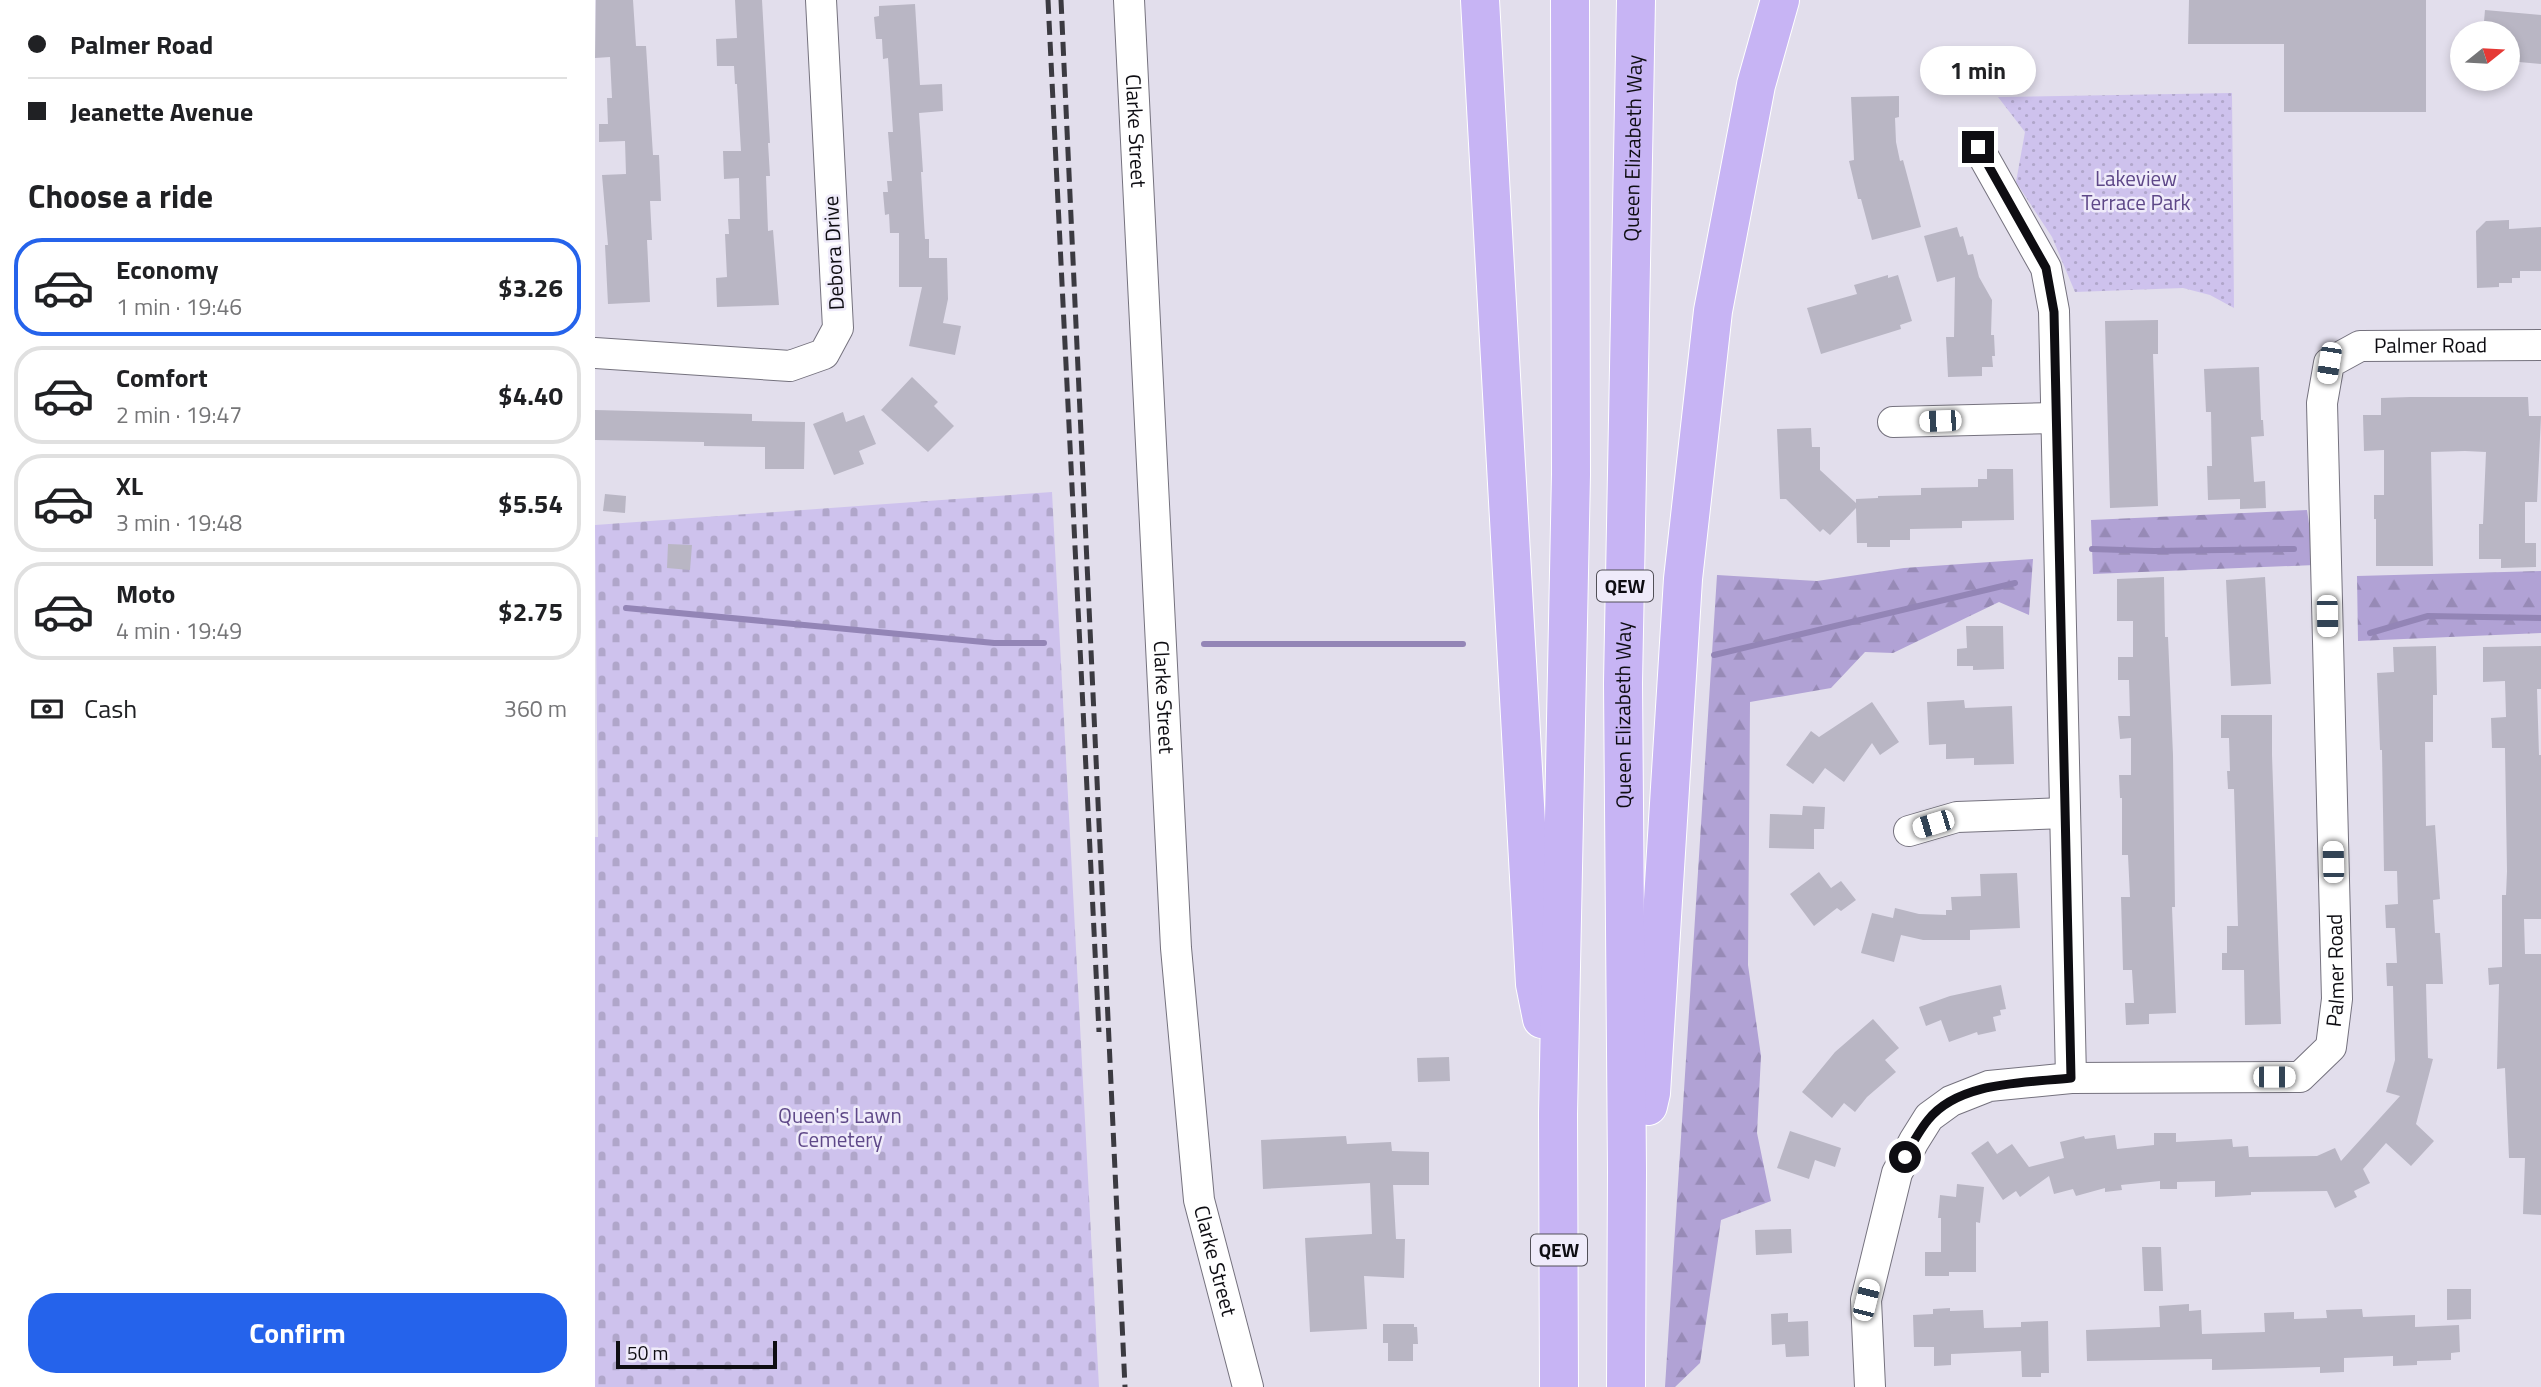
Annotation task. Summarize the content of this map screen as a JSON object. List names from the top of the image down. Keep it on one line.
{"streets":{"highway":["Queen Elizabeth Way","QEW"],"street":["Clarke Street","Debora Drive","Palmer Road"]},"parks":["Lakeview Terrace Park","Queen's Lawn Cemetery"],"scale_bar":"50 m","north":"right","page":{"banner":["Palmer Road","Jeanette Avenue"],"bubble":"1 min","heading":"Choose a ride","list":[{"name":"Economy","note":"1 min · 19:46","value":"$3.26"},{"name":"Comfort","note":"2 min · 19:47","value":"$4.40"},{"name":"XL","note":"3 min · 19:48","value":"$5.54"},{"name":"Moto","note":"4 min · 19:49","value":"$2.75"}],"pay":["Cash","360 m"],"buttons":"Confirm","scale":"50 m"}}
